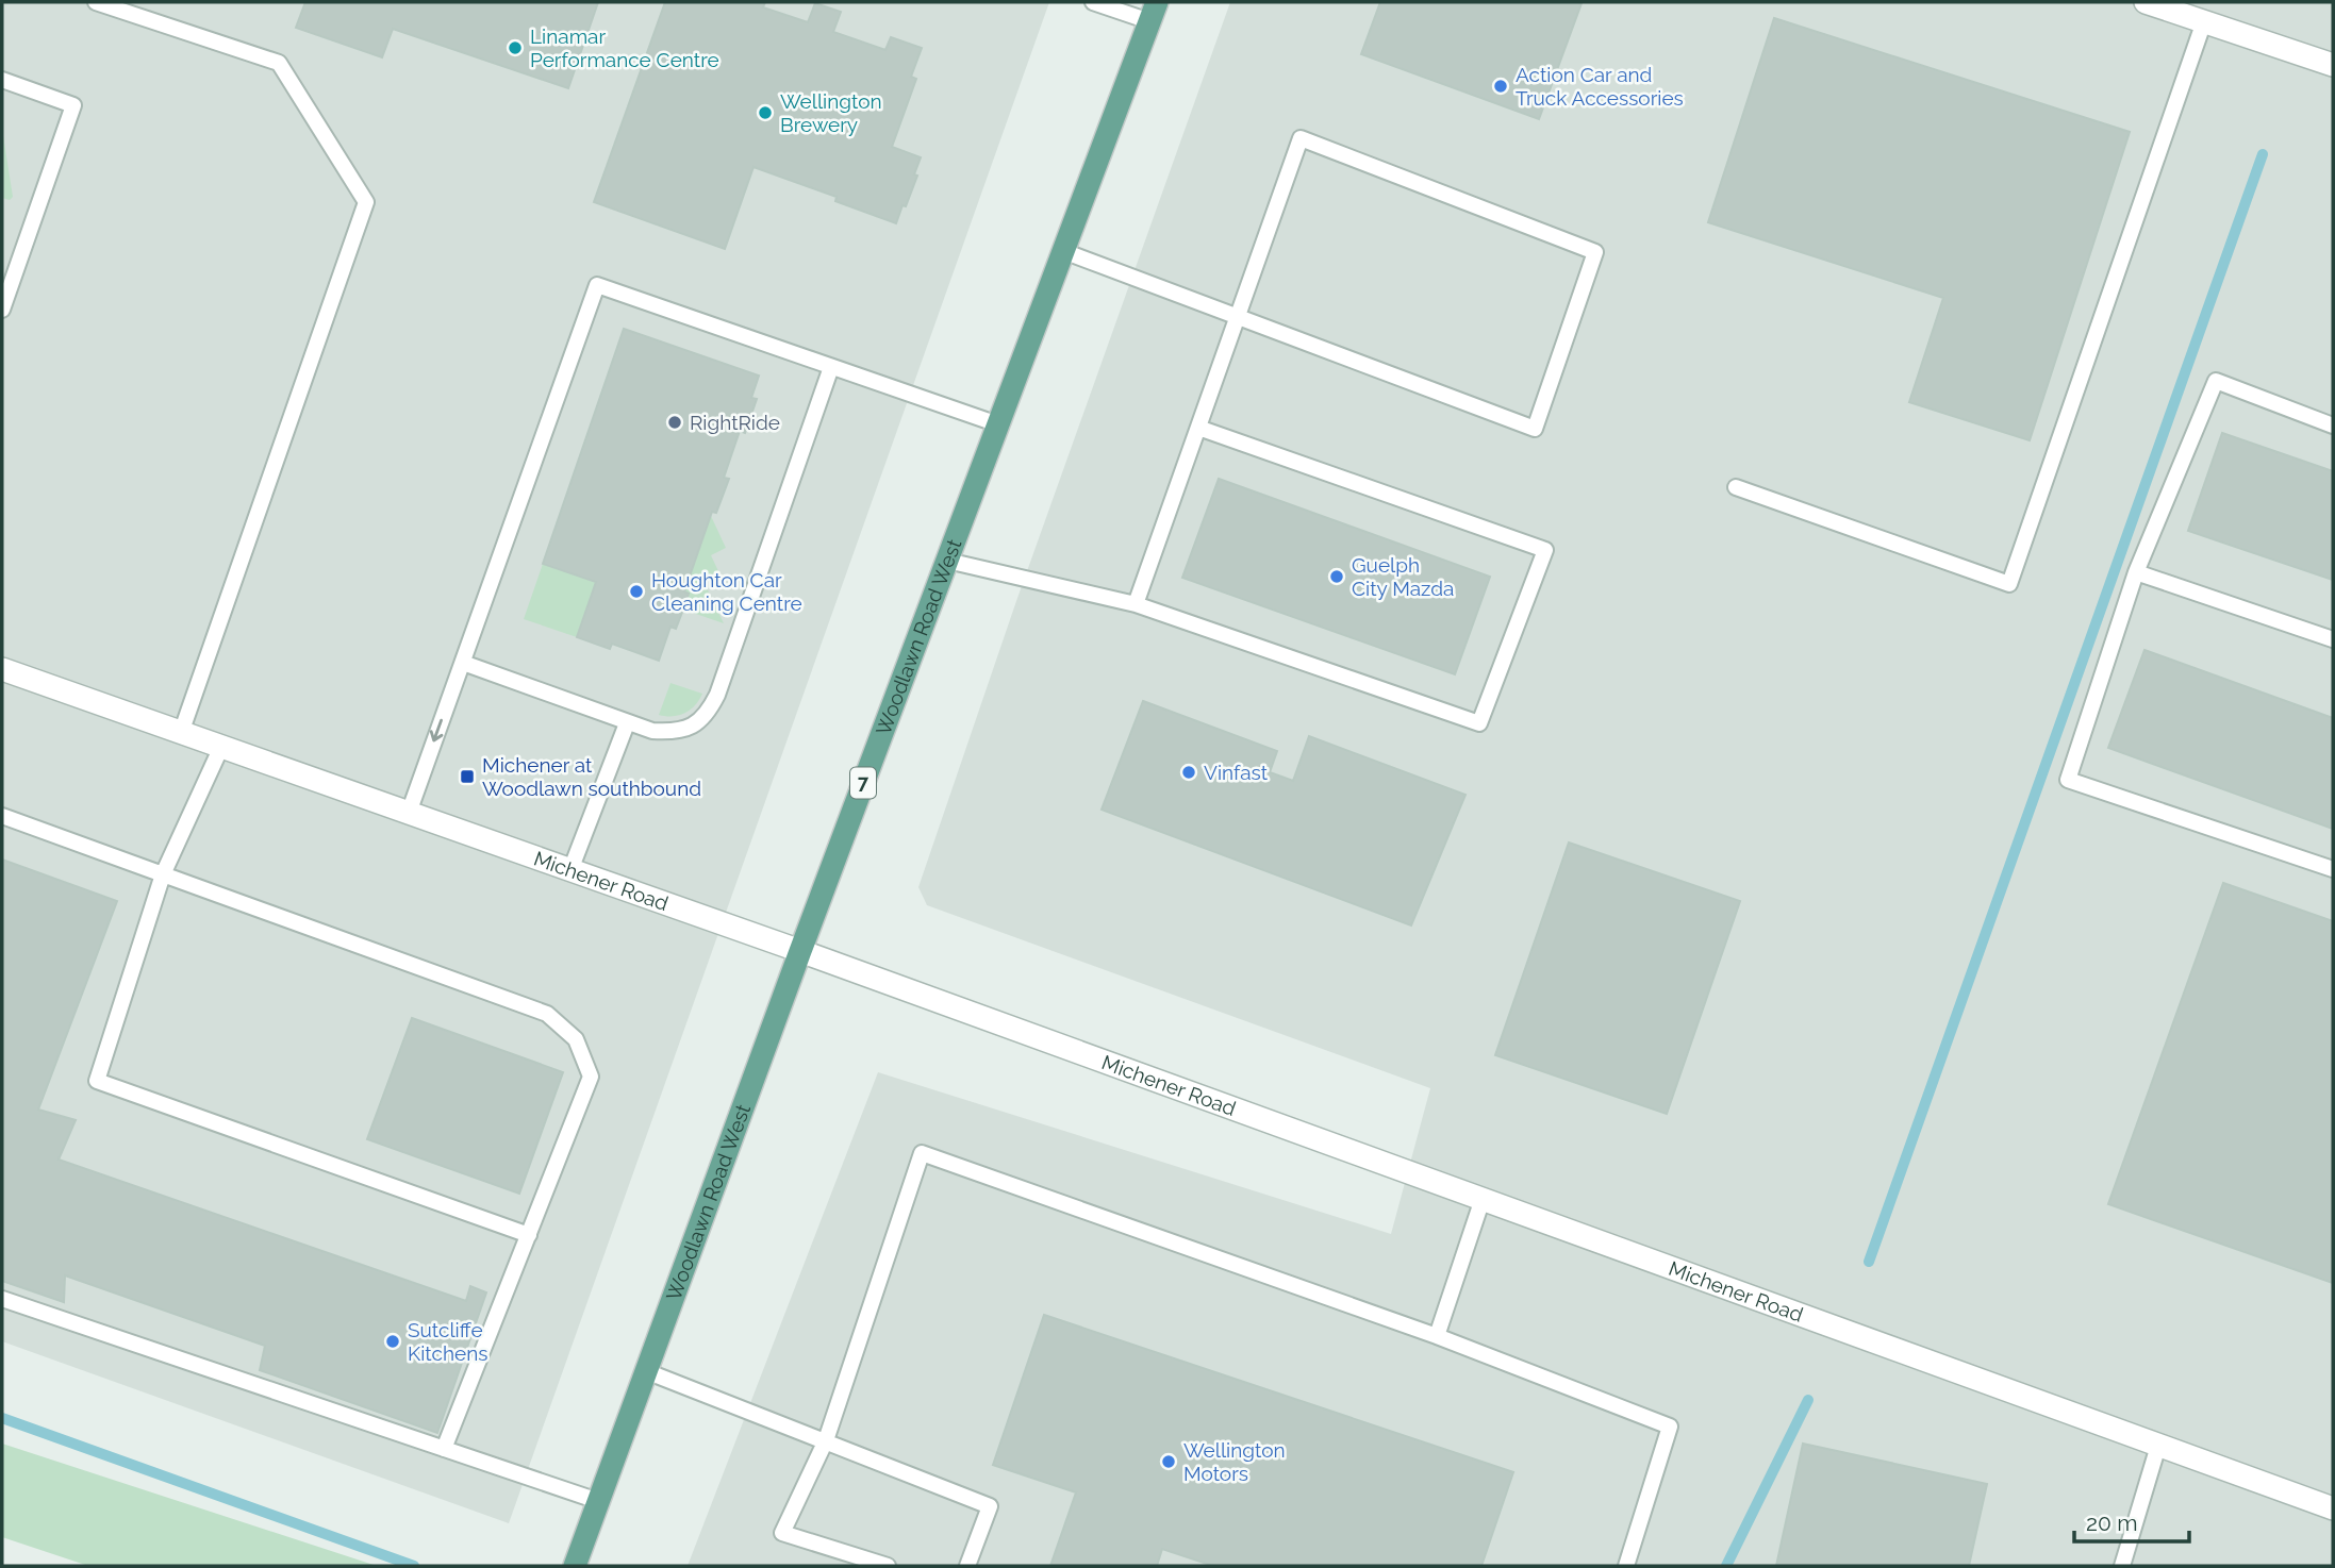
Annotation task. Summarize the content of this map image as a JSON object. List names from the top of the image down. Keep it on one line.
{"streets":{"main road":["Woodlawn Road West","7"],"street":["Michener Road"]},"crossings":[["Woodlawn Road West","Michener Road"]],"places":{"other":["Linamar Performance Centre","Action Car and Truck Accessories","Wellington Brewery","RightRide","Guelph City Mazda","Houghton Car Cleaning Centre","Vinfast","Sutcliffe Kitchens","Wellington Motors"],"transit":["Michener at Woodlawn southbound"]},"scale_bar":"20 m"}
